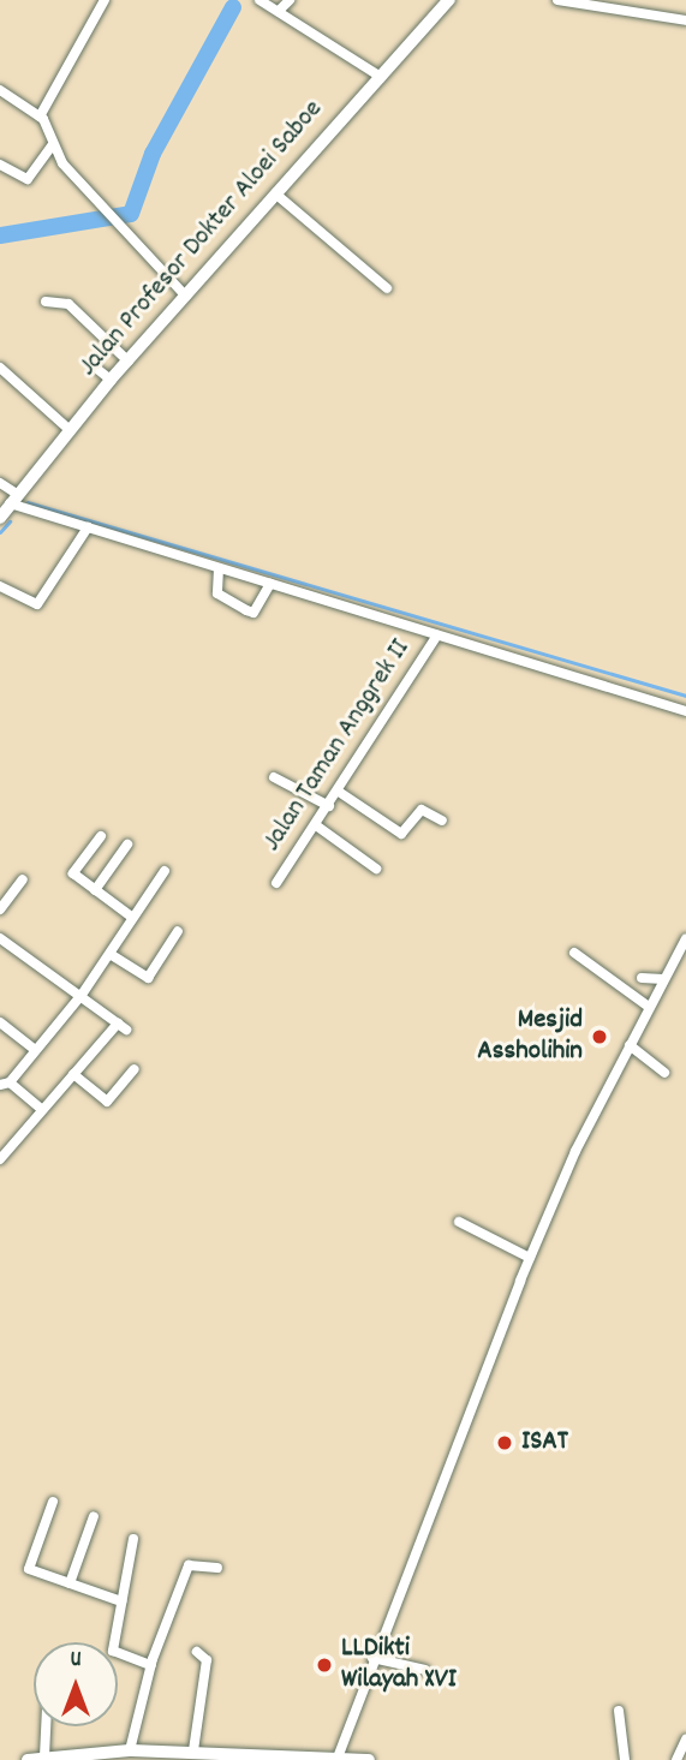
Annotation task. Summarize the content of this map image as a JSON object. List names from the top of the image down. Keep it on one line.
{"streets":{"street":["Jalan Profesor Dokter Aloei Saboe","Jalan Taman Anggrek II"]},"places":["Mesjid Assholihin","ISAT","LLDikti Wilayah XVI"],"north":"top"}
